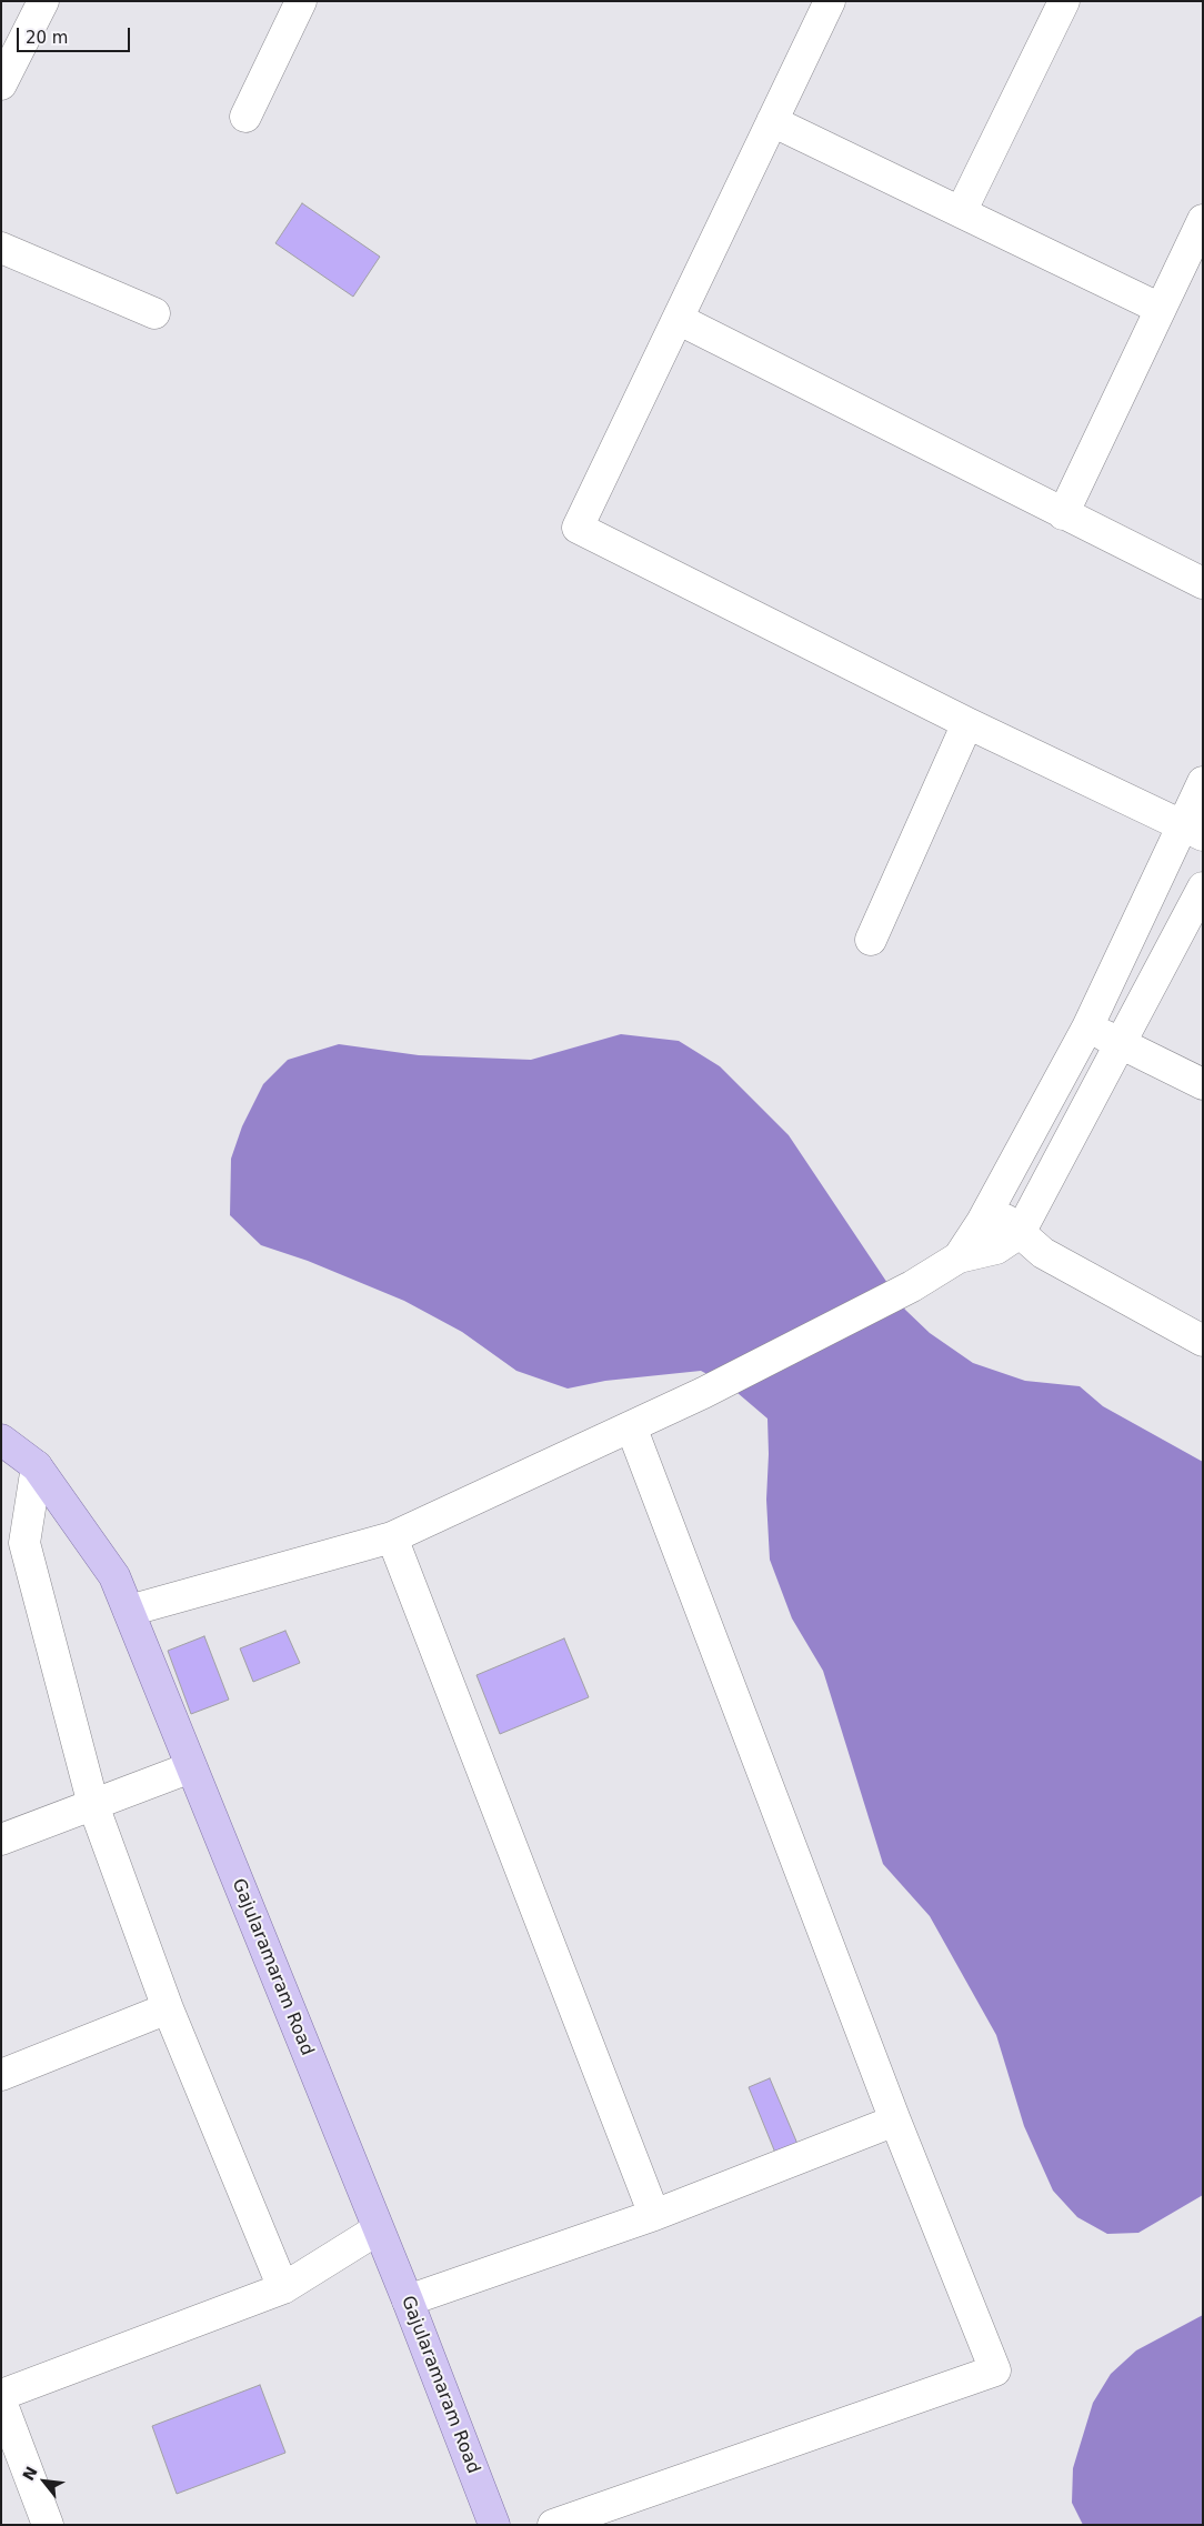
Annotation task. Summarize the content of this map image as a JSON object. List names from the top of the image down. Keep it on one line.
{"streets":{"main road":["Gajularamaram Road"]},"scale_bar":"20 m","north":"top left"}
